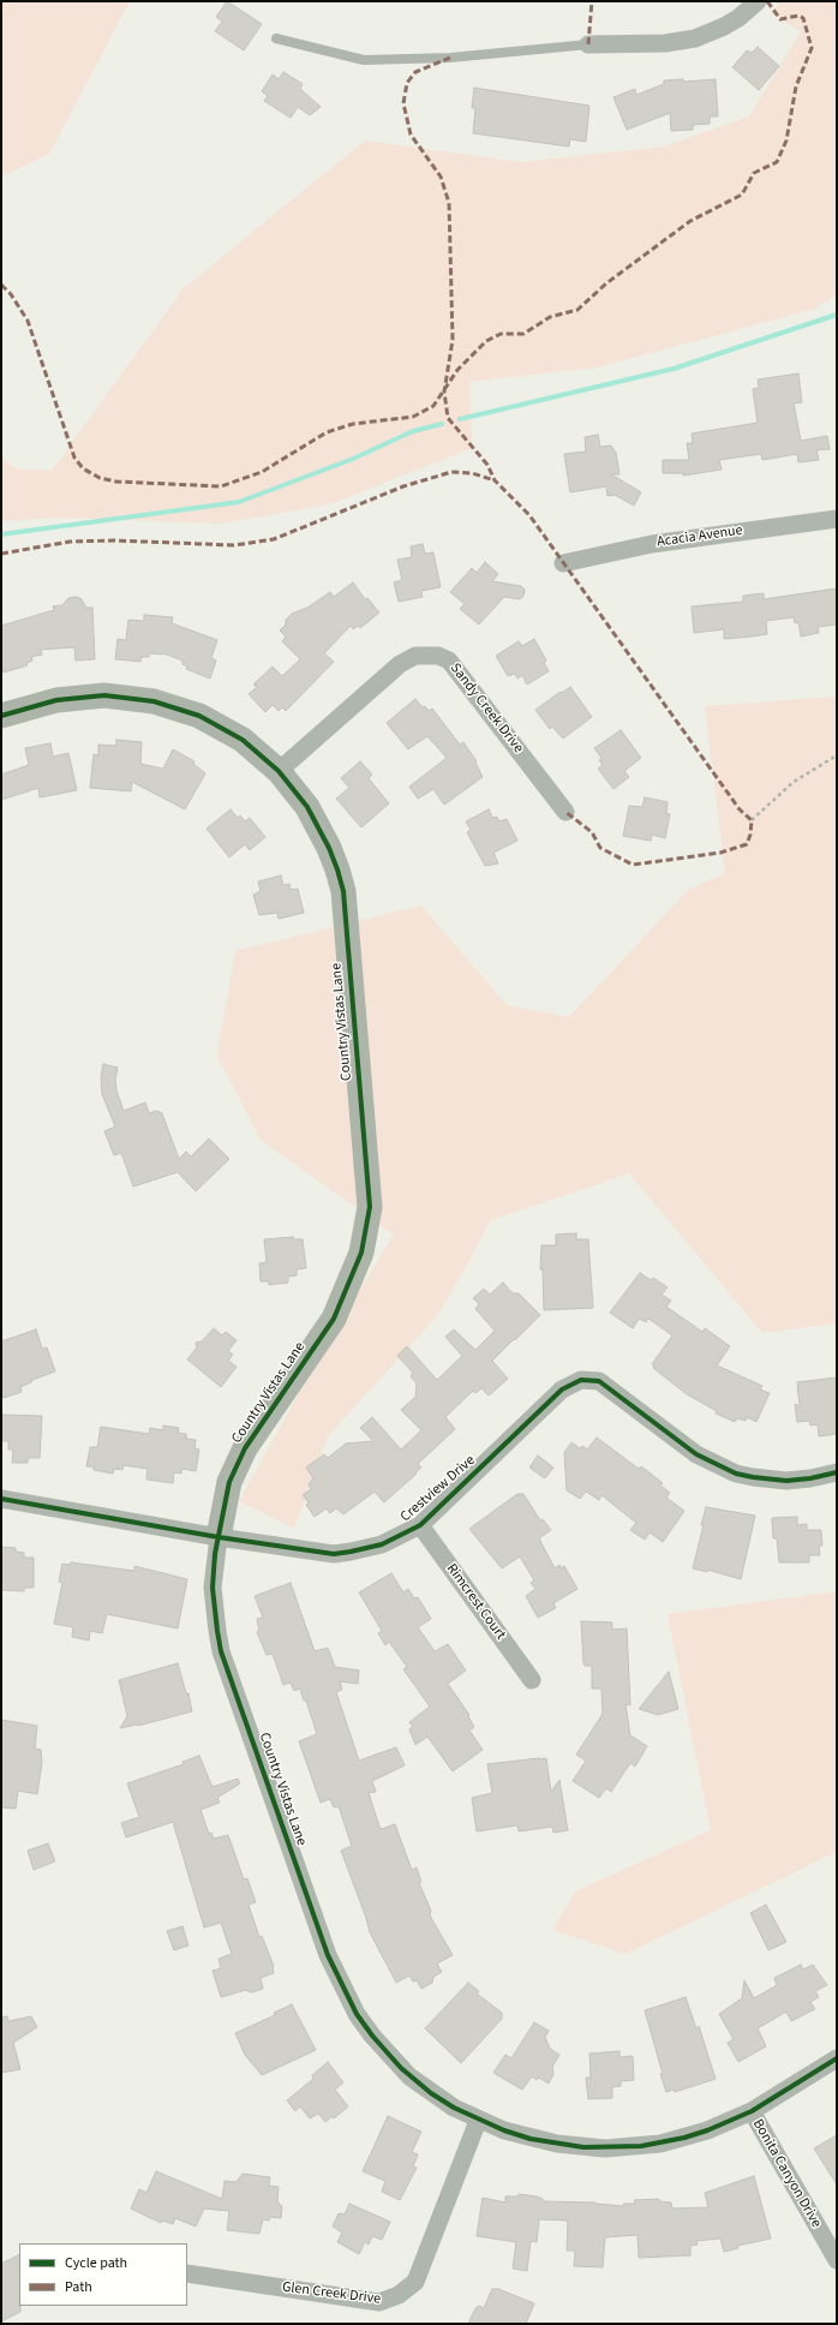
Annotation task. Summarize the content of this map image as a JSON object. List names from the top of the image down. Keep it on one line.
{"streets":{"street":["Acacia Avenue","Sandy Creek Drive","Country Vistas Lane","Crestview Drive","Rimcrest Court","Bonita Canyon Drive","Glen Creek Drive"]},"crossings":[["Sandy Creek Drive","Country Vistas Lane"],["Country Vistas Lane","Crestview Drive"],["Country Vistas Lane","Bonita Canyon Drive"],["Country Vistas Lane","Glen Creek Drive"],["Crestview Drive","Rimcrest Court"]],"legend":["Cycle path","Path"]}
